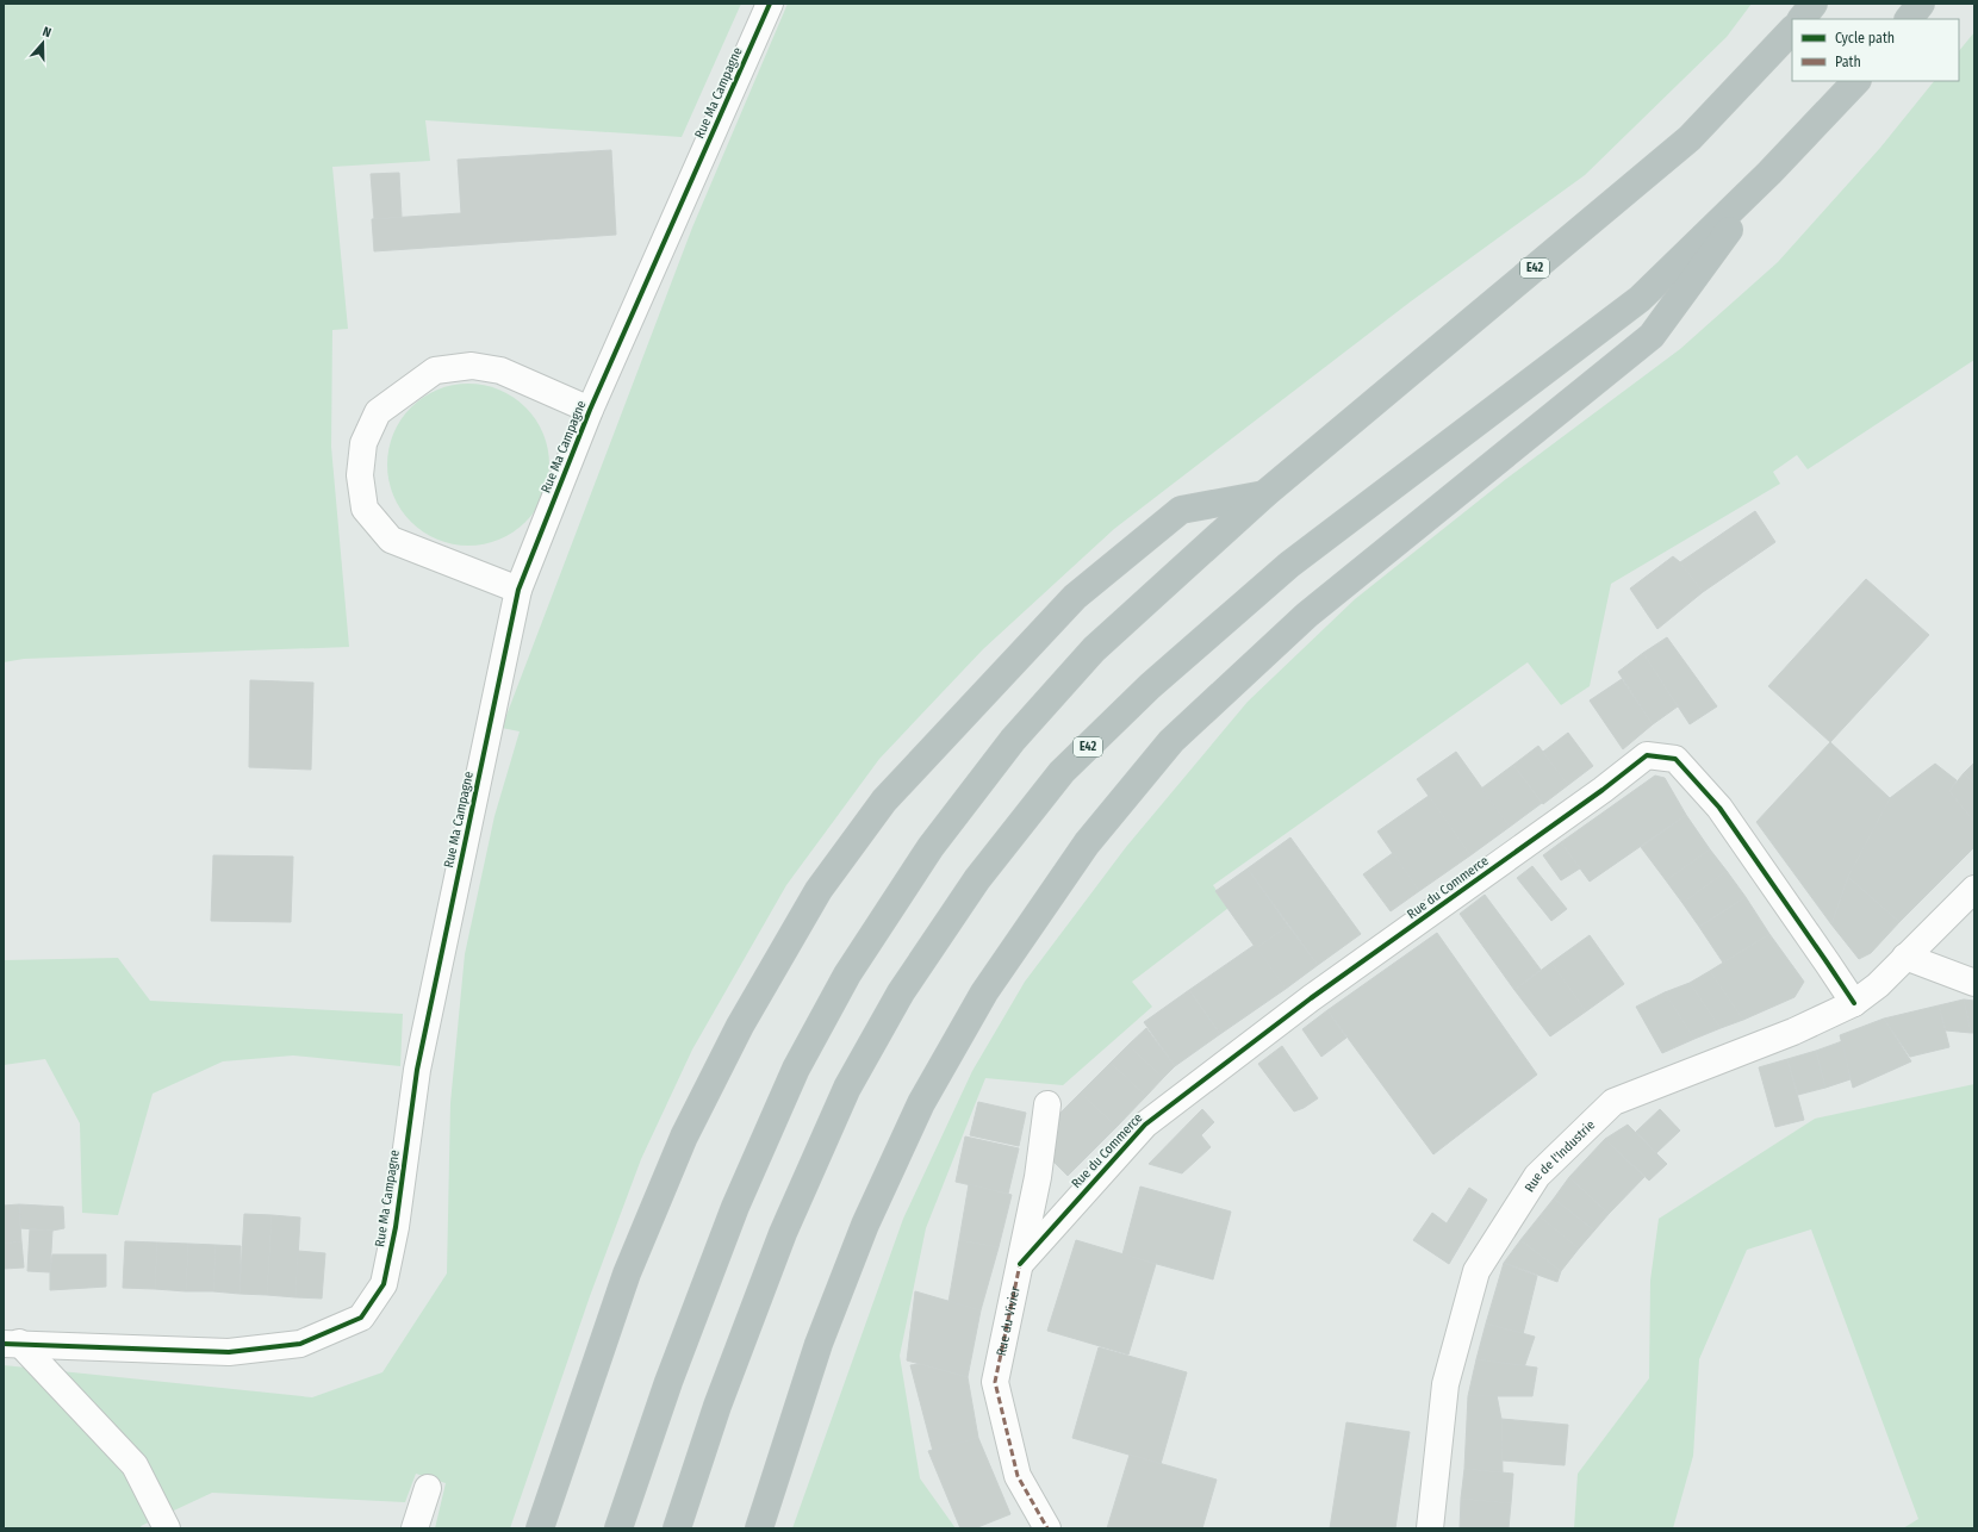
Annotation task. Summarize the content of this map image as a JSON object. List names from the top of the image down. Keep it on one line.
{"streets":{"highway":["E42"],"street":["Rue Ma Campagne","Rue du Commerce","Rue de l'Industrie","Rue du Vivier"]},"crossings":[["Rue du Commerce","Rue de l'Industrie"],["Rue du Commerce","Rue du Vivier"]],"legend":["Cycle path","Path"],"north":"top"}
